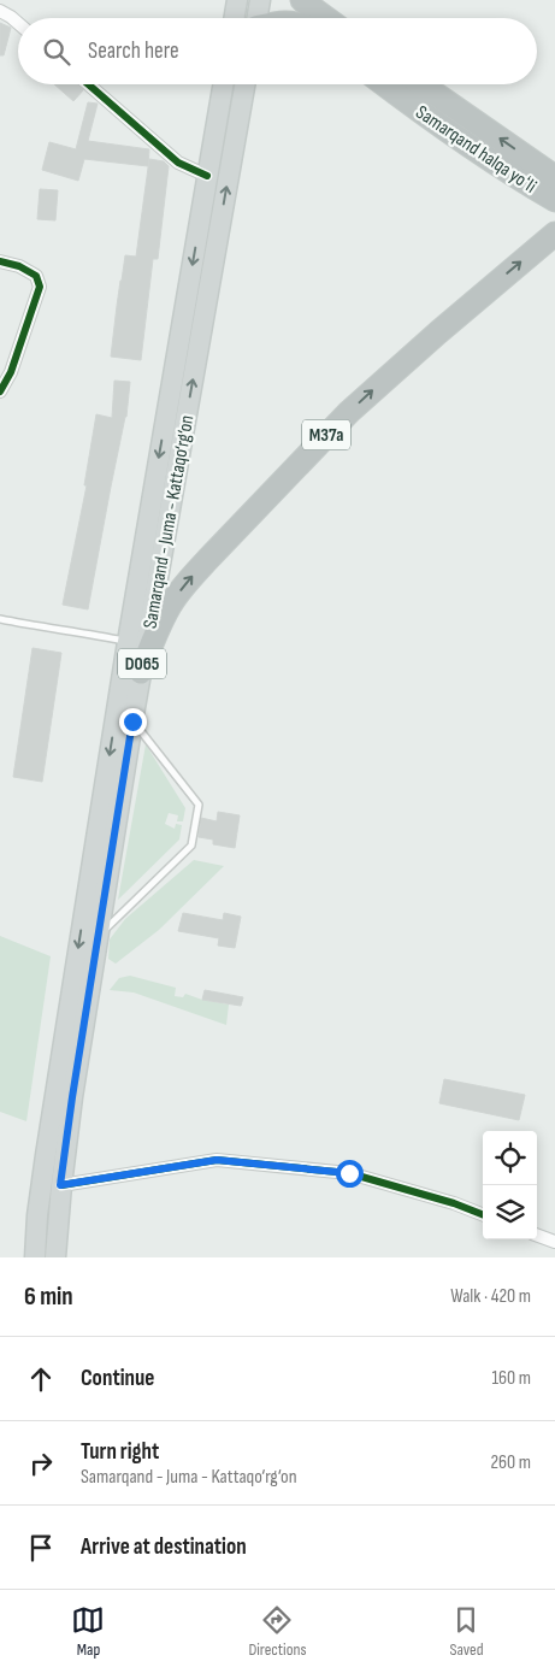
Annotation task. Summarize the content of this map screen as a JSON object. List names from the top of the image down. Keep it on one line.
{"streets":{"highway":["Samarqand halqa yoʻli","M37a"],"main road":["Samarqand - Juma - Kattaqo‘rg‘on","D065"]},"crossings":[["M37a","Samarqand - Juma - Kattaqo‘rg‘on"]],"page":{"search":"Search here","heading":["6 min","Walk · 420 m"],"list":[["Continue","160 m"],["Turn right","Samarqand - Juma - Kattaqo‘rg‘on","260 m"],"Arrive at destination"],"nav":["Map","Directions","Saved"]}}
